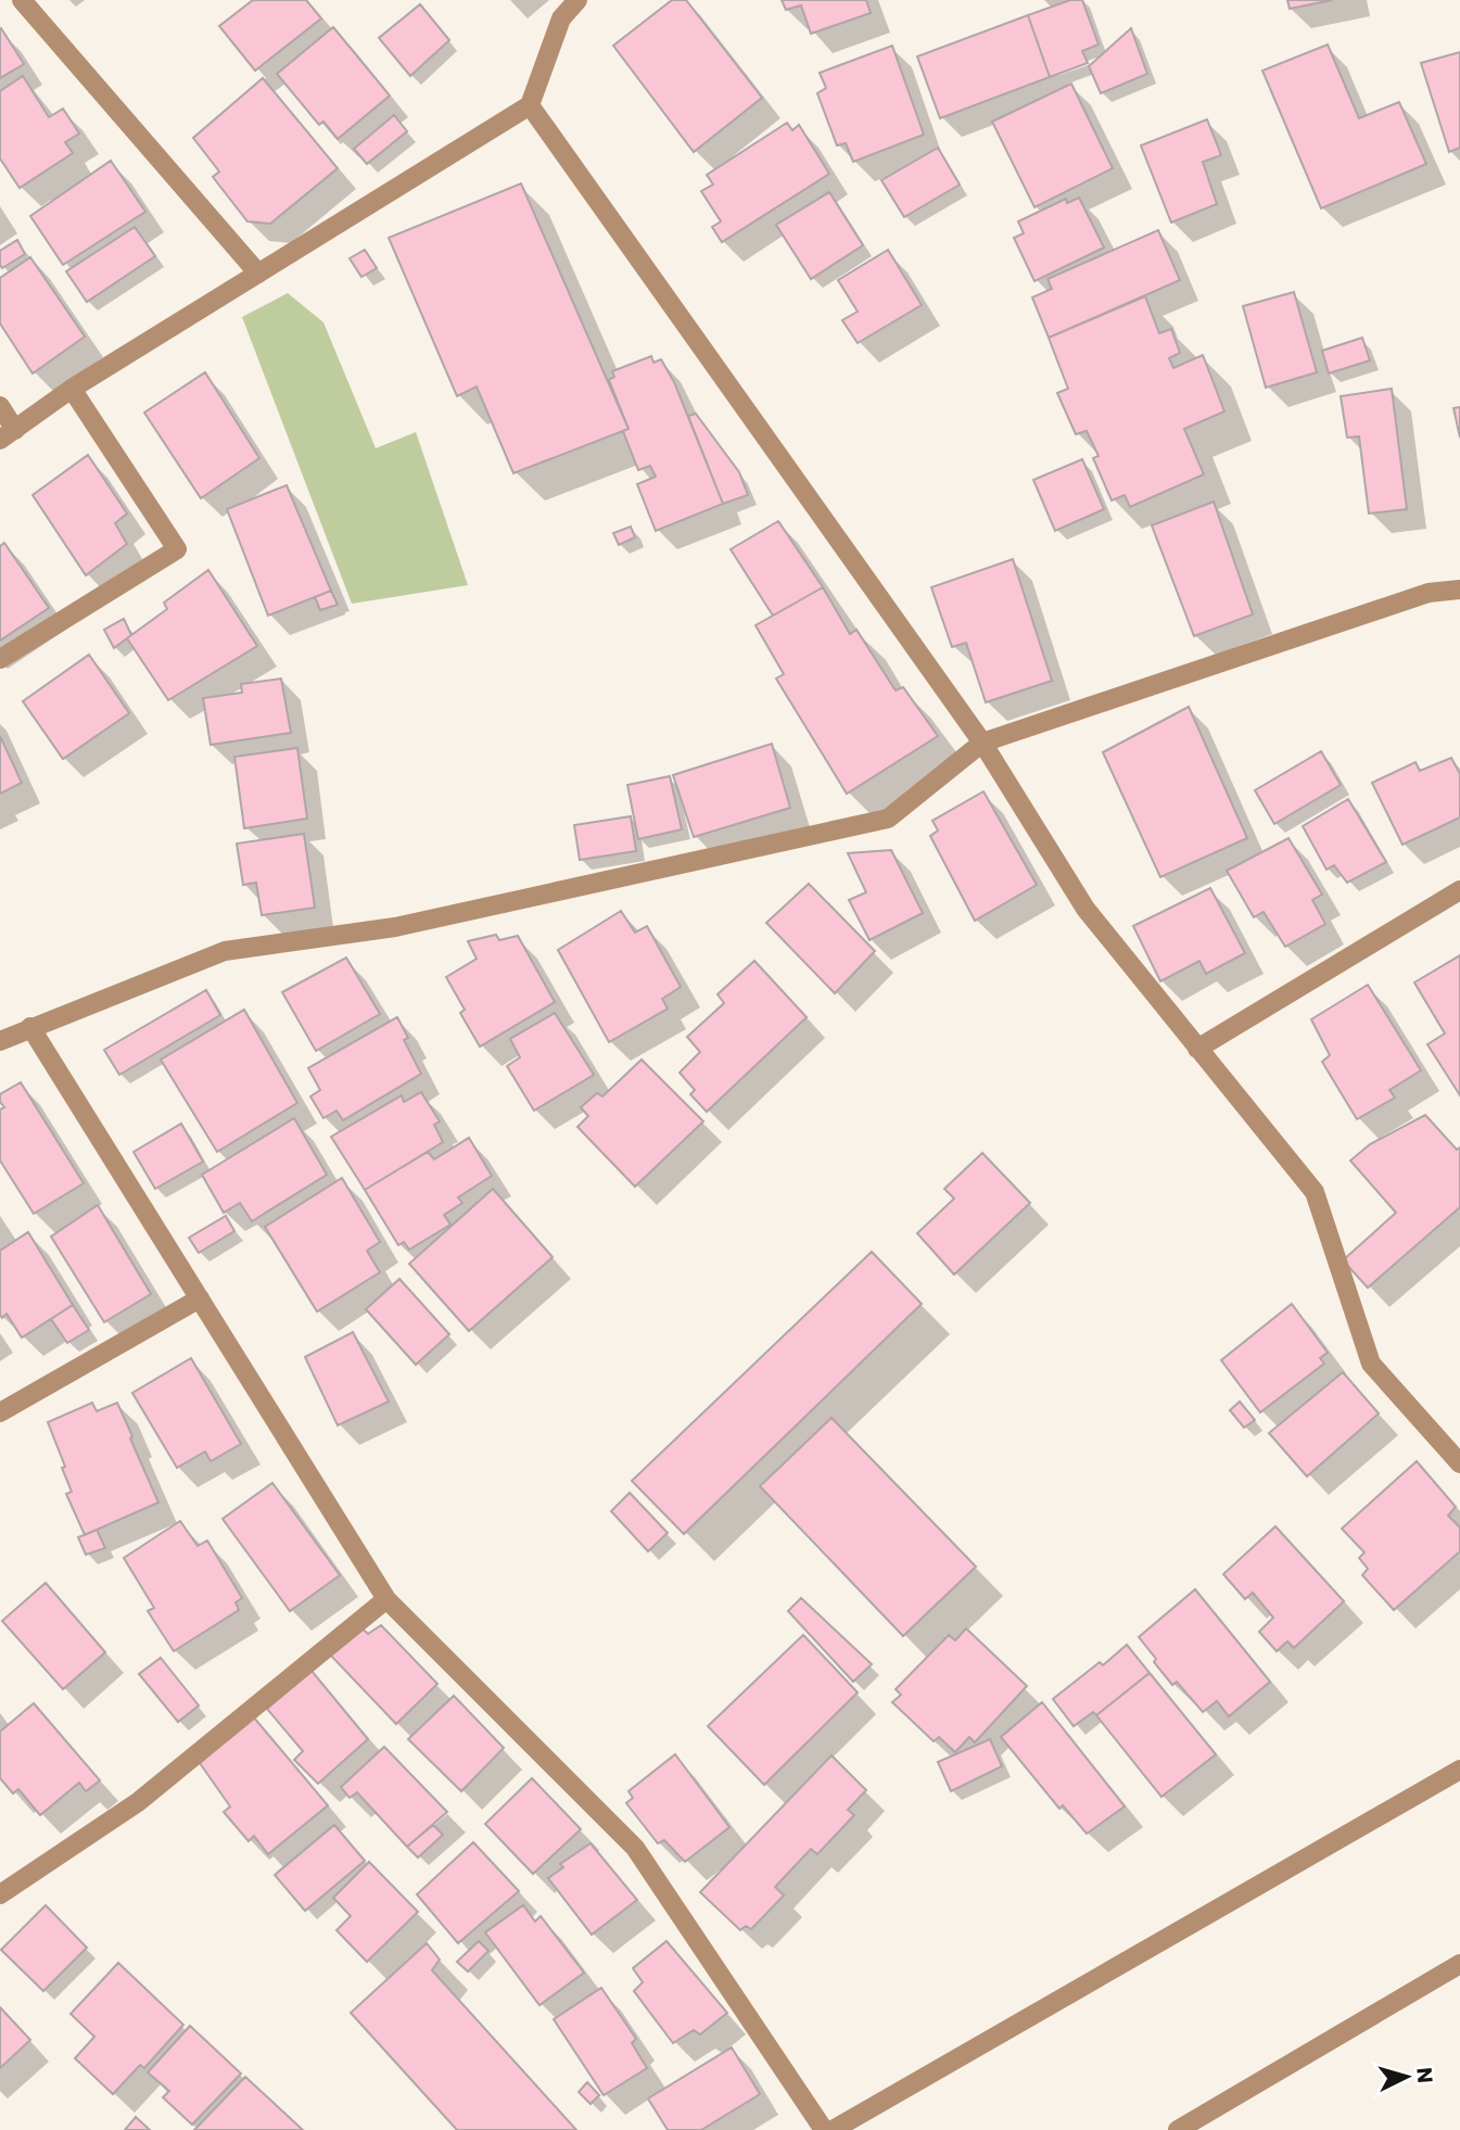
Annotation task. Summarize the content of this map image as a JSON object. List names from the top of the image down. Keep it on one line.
{"north":"right"}
